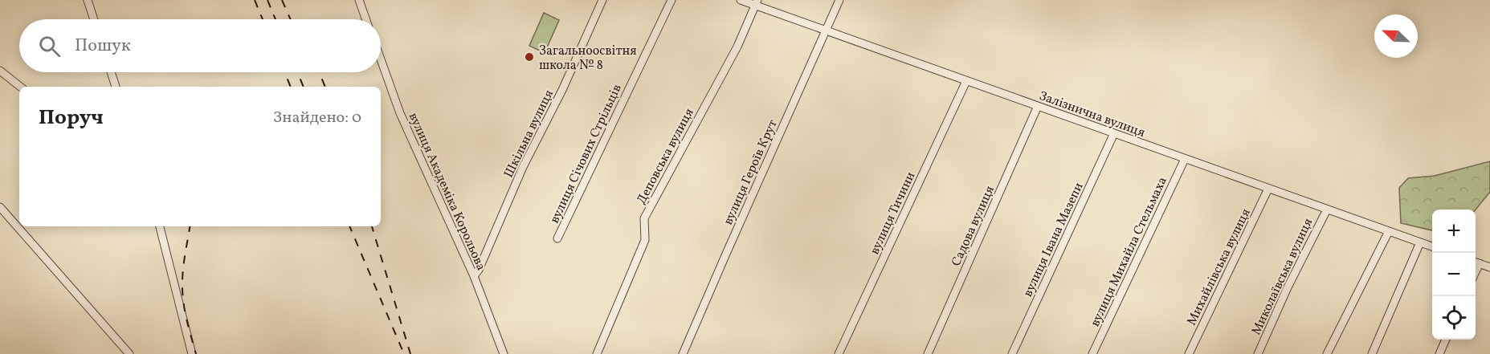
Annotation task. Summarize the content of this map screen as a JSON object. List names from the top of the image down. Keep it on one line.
{"streets":{"street":["Залізнична вулиця","Шкільна вулиця","вулиця Січових Стрільців","Деповська вулиця","вулиця Героїв Крут","вулиця Академіка Корольова","вулиця Тичини","Садова вулиця","вулиця Івана Мазепи","вулиця Михайла Стельмаха","Михайлівська вулиця","Миколаївська вулиця"]},"crossings":[["Залізнична вулиця","Деповська вулиця"],["Залізнична вулиця","вулиця Героїв Крут"],["Залізнична вулиця","вулиця Тичини"],["Залізнична вулиця","Садова вулиця"],["Залізнична вулиця","вулиця Івана Мазепи"],["Залізнична вулиця","вулиця Михайла Стельмаха"],["Залізнична вулиця","Михайлівська вулиця"],["Залізнична вулиця","Миколаївська вулиця"],["Шкільна вулиця","вулиця Академіка Корольова"]],"places":["Загальноосвітня школа № 8"],"north":"top left","page":{"search":"Пошук","heading":["Поруч","Знайдено: 0"],"map_buttons":["+","−"]}}
